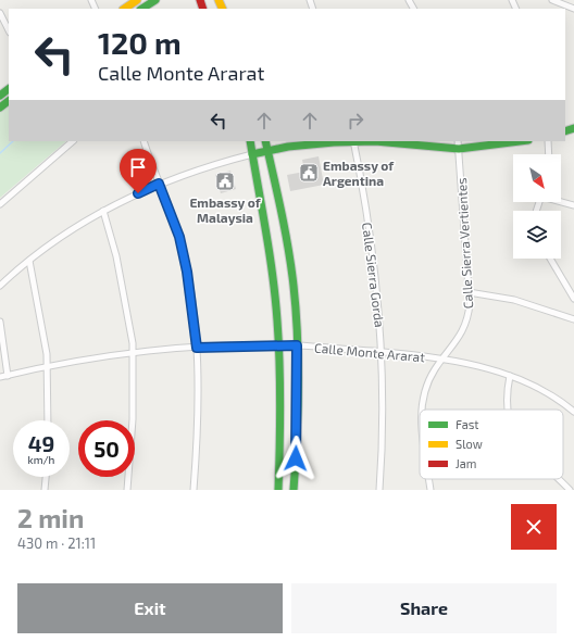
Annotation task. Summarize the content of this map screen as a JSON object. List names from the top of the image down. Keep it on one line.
{"streets":{"street":["Calle Sierra Vertientes","Calle Sierra Gorda","Calle Monte Ararat"]},"crossings":[["Calle Sierra Vertientes","Calle Monte Ararat"],["Calle Sierra Gorda","Calle Monte Ararat"]],"places":{"public building":["Embassy of Argentina","Embassy of Malaysia"]},"legend":["Fast","Slow","Jam"],"north":"bottom right","page":{"turn":["120 m","Calle Monte Ararat"],"speed":"49 km/h","limit":"50","heading":["2 min","430 m · 21:11"],"buttons":["Exit","Share"]}}
